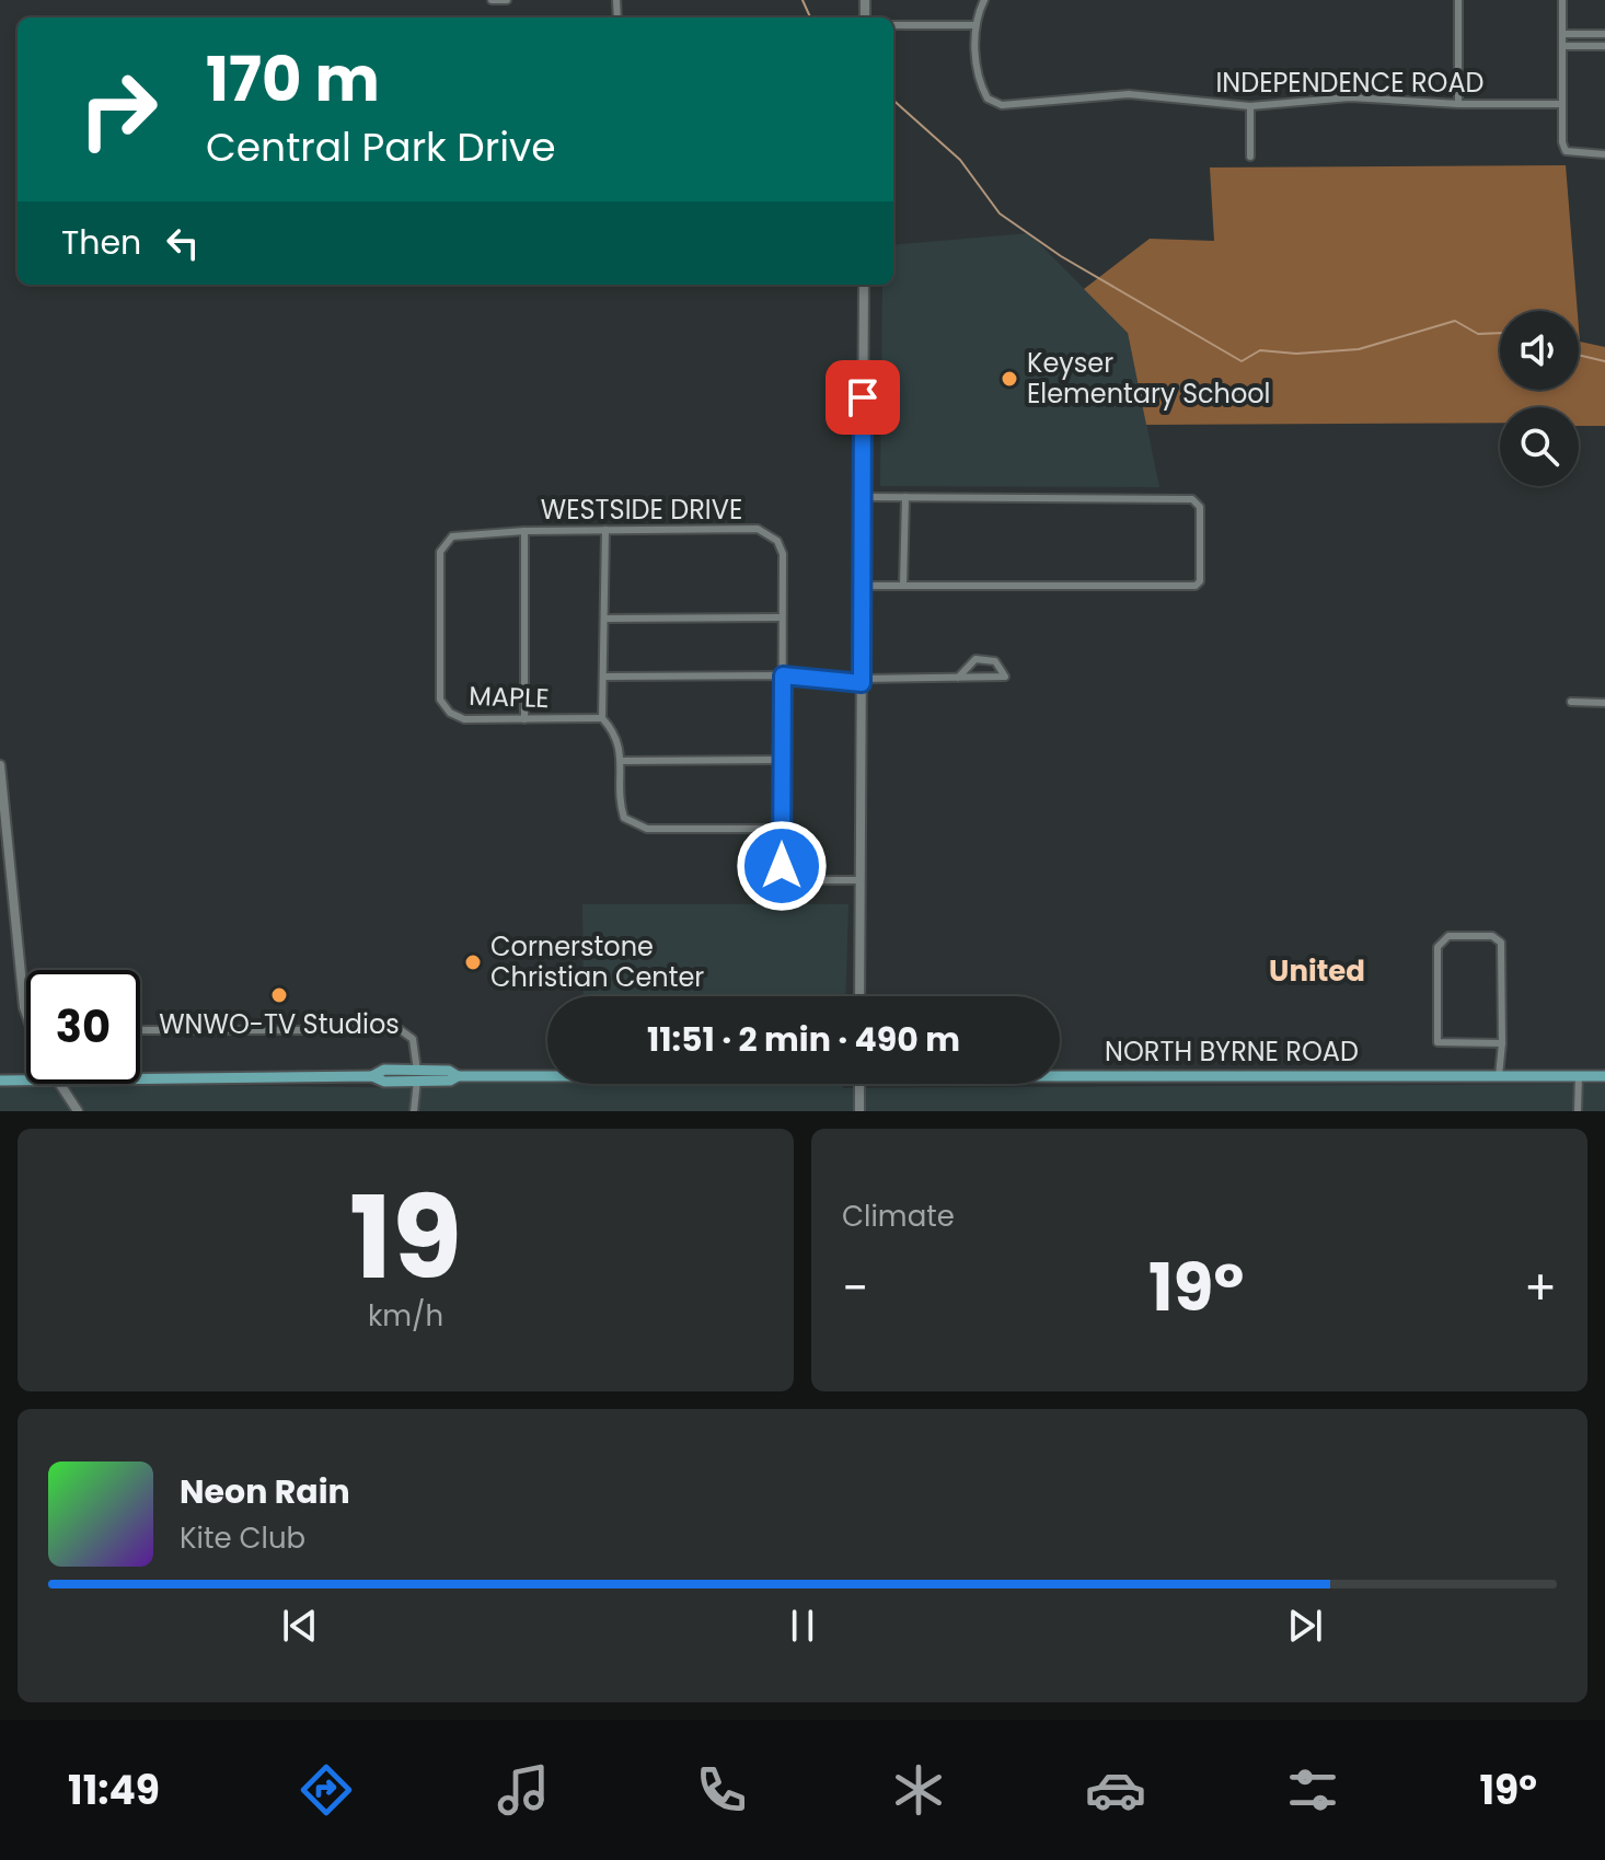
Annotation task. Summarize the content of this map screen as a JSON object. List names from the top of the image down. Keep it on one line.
{"streets":{"main road":["NORTH BYRNE ROAD"],"street":["INDEPENDENCE ROAD","WESTSIDE DRIVE","MAPLE"]},"crossings":[["WESTSIDE DRIVE","MAPLE"]],"districts":["United"],"places":["Keyser Elementary School","Cornerstone Christian Center","WNWO-TV Studios"],"page":{"turn":["170 m","Central Park Drive"],"then":"Then","limit":"30","trip":"11:51 · 2 min · 490 m","tile":[["19","km/h"],"Climate"],"heat":["−","19°","+"],"song":["Neon Rain","Kite Club"],"tabs":["11:49","19°"]}}
